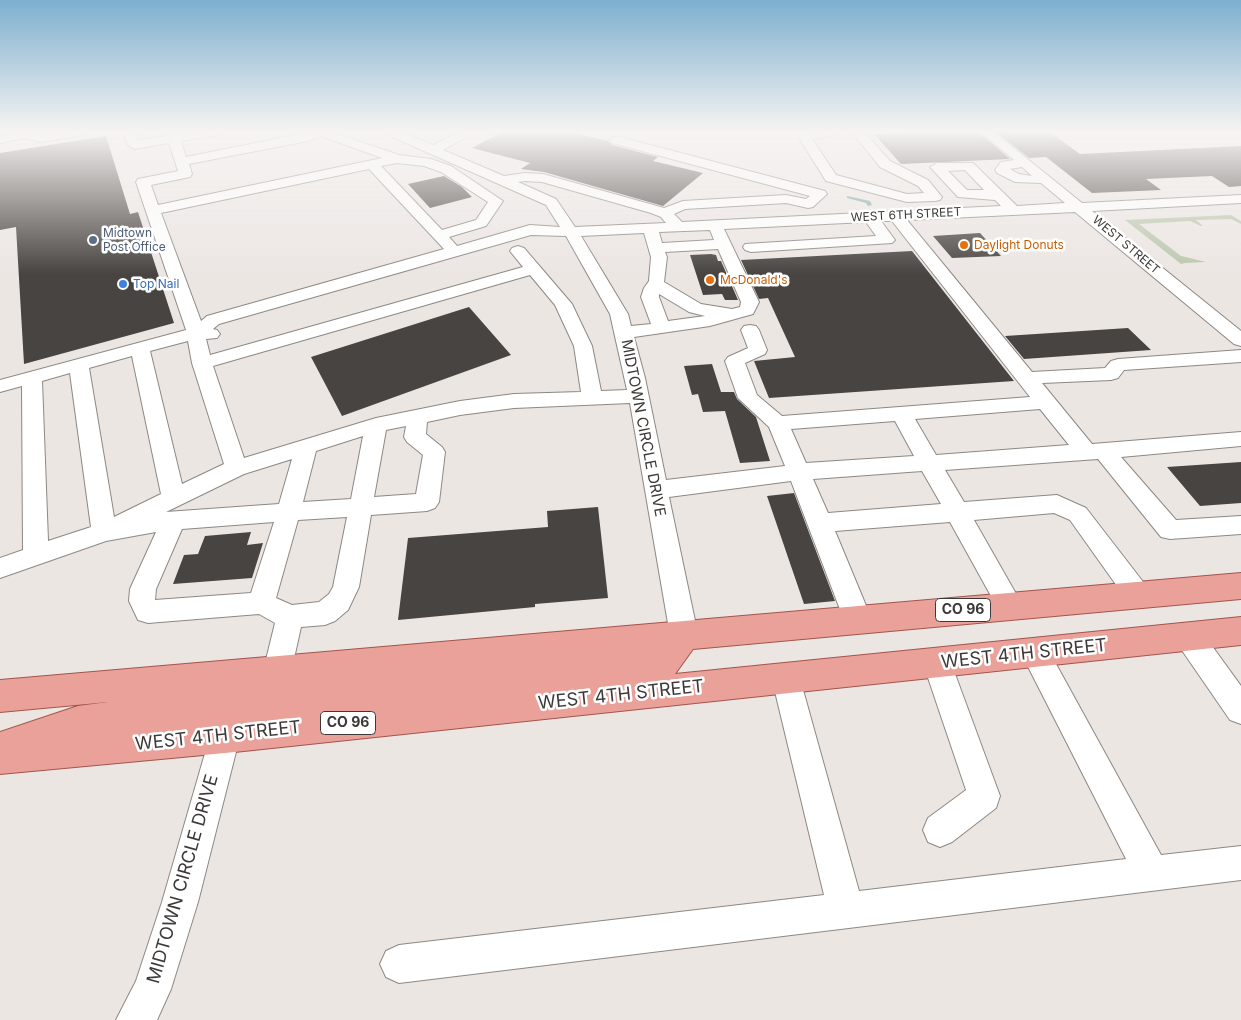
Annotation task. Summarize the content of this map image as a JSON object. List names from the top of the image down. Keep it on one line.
{"streets":{"main road":["CO 96","WEST 4TH STREET"],"street":["WEST 6TH STREET","WEST STREET","MIDTOWN CIRCLE DRIVE"]},"crossings":[["WEST 6TH STREET","WEST STREET"],["WEST 6TH STREET","MIDTOWN CIRCLE DRIVE"],["MIDTOWN CIRCLE DRIVE","CO 96"],["MIDTOWN CIRCLE DRIVE","WEST 4TH STREET"]],"places":["Midtown Post Office","Daylight Donuts","McDonald's","Top Nail"]}
